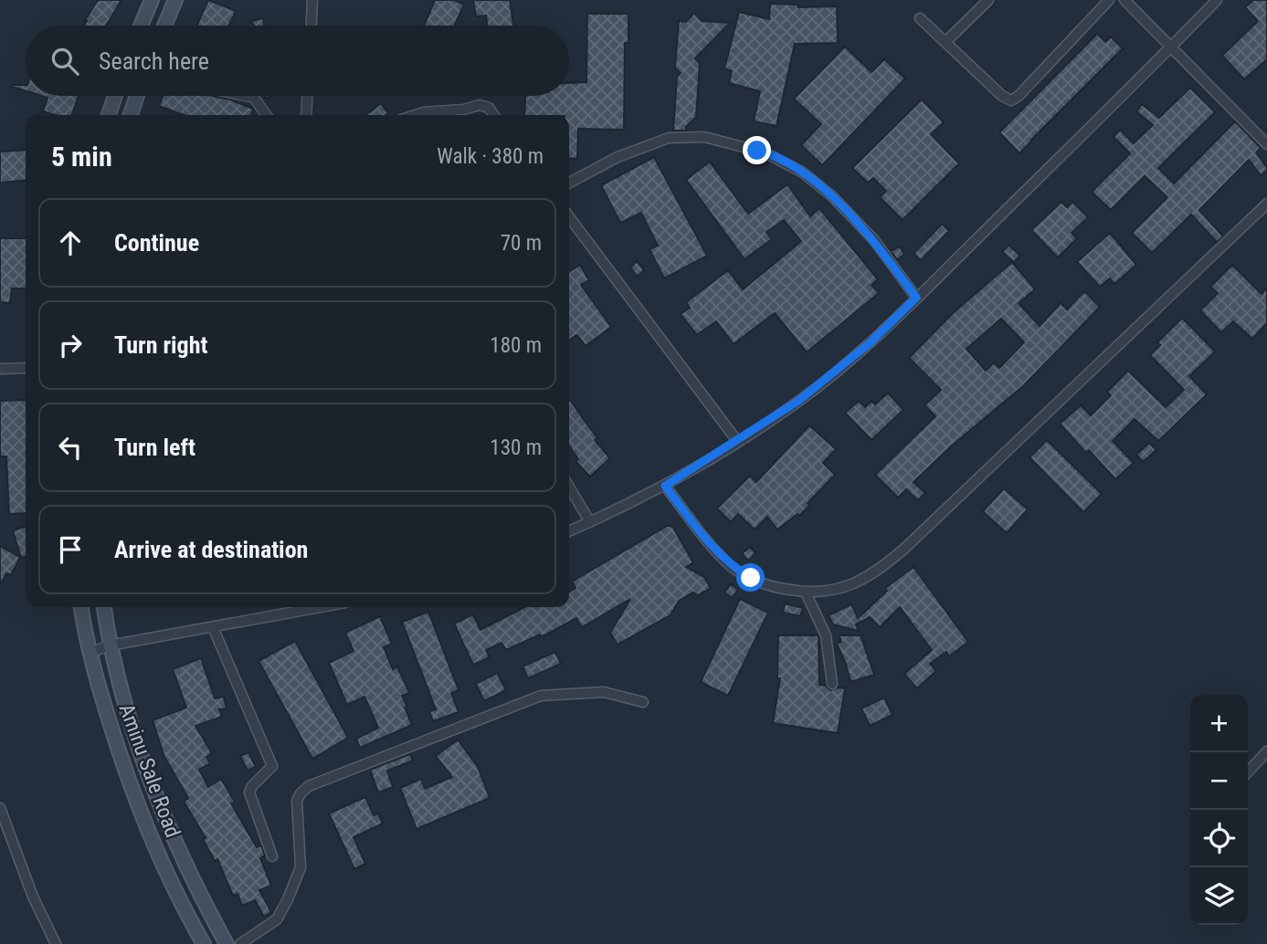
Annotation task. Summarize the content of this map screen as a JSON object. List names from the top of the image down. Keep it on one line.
{"streets":{"street":["Aminu Sale Road"]},"page":{"search":"Search here","heading":["5 min","Walk · 380 m"],"list":[["Continue","70 m"],["Turn right","180 m"],["Turn left","130 m"],"Arrive at destination"],"map_buttons":["+","−"]}}
